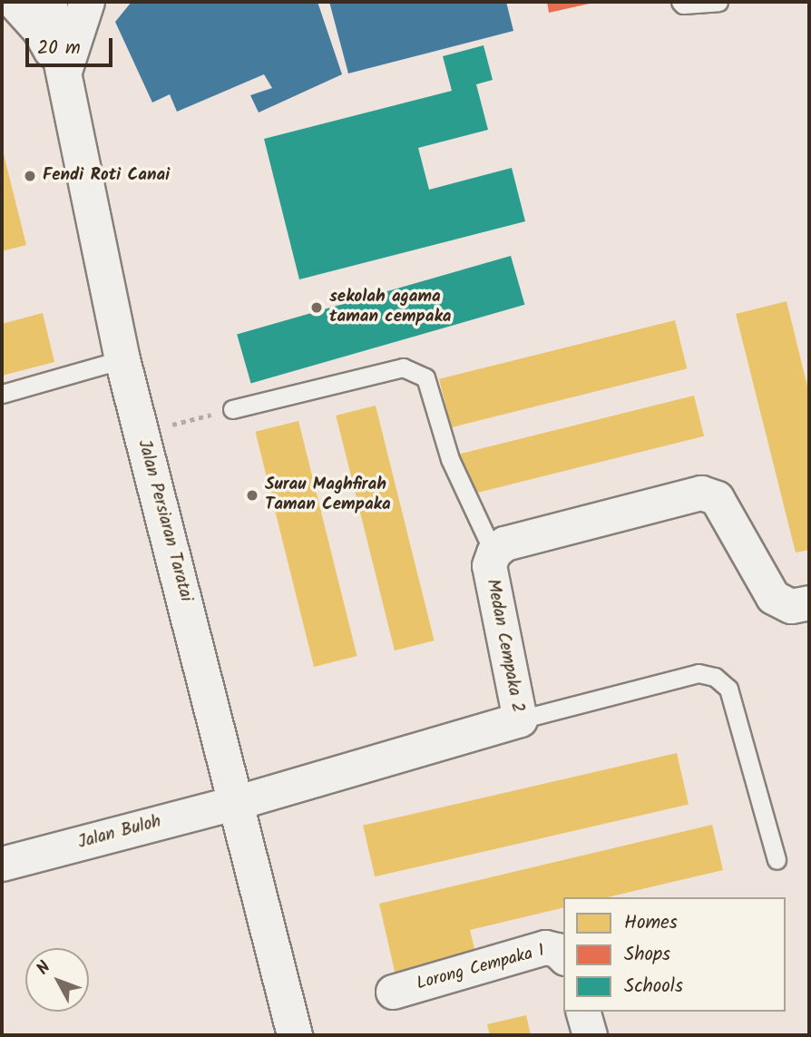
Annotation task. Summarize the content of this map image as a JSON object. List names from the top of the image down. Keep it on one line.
{"streets":{"street":["Jalan Persiaran Taratai","Medan Cempaka 2","Jalan Buloh","Lorong Cempaka 1"]},"crossings":[["Jalan Persiaran Taratai","Medan Cempaka 2"],["Jalan Persiaran Taratai","Jalan Buloh"],["Medan Cempaka 2","Jalan Buloh"]],"places":["Fendi Roti Canai","sekolah agama taman cempaka","Surau Maghfirah Taman Cempaka"],"legend":["Homes","Shops","Schools"],"scale_bar":"20 m","north":"top left"}
